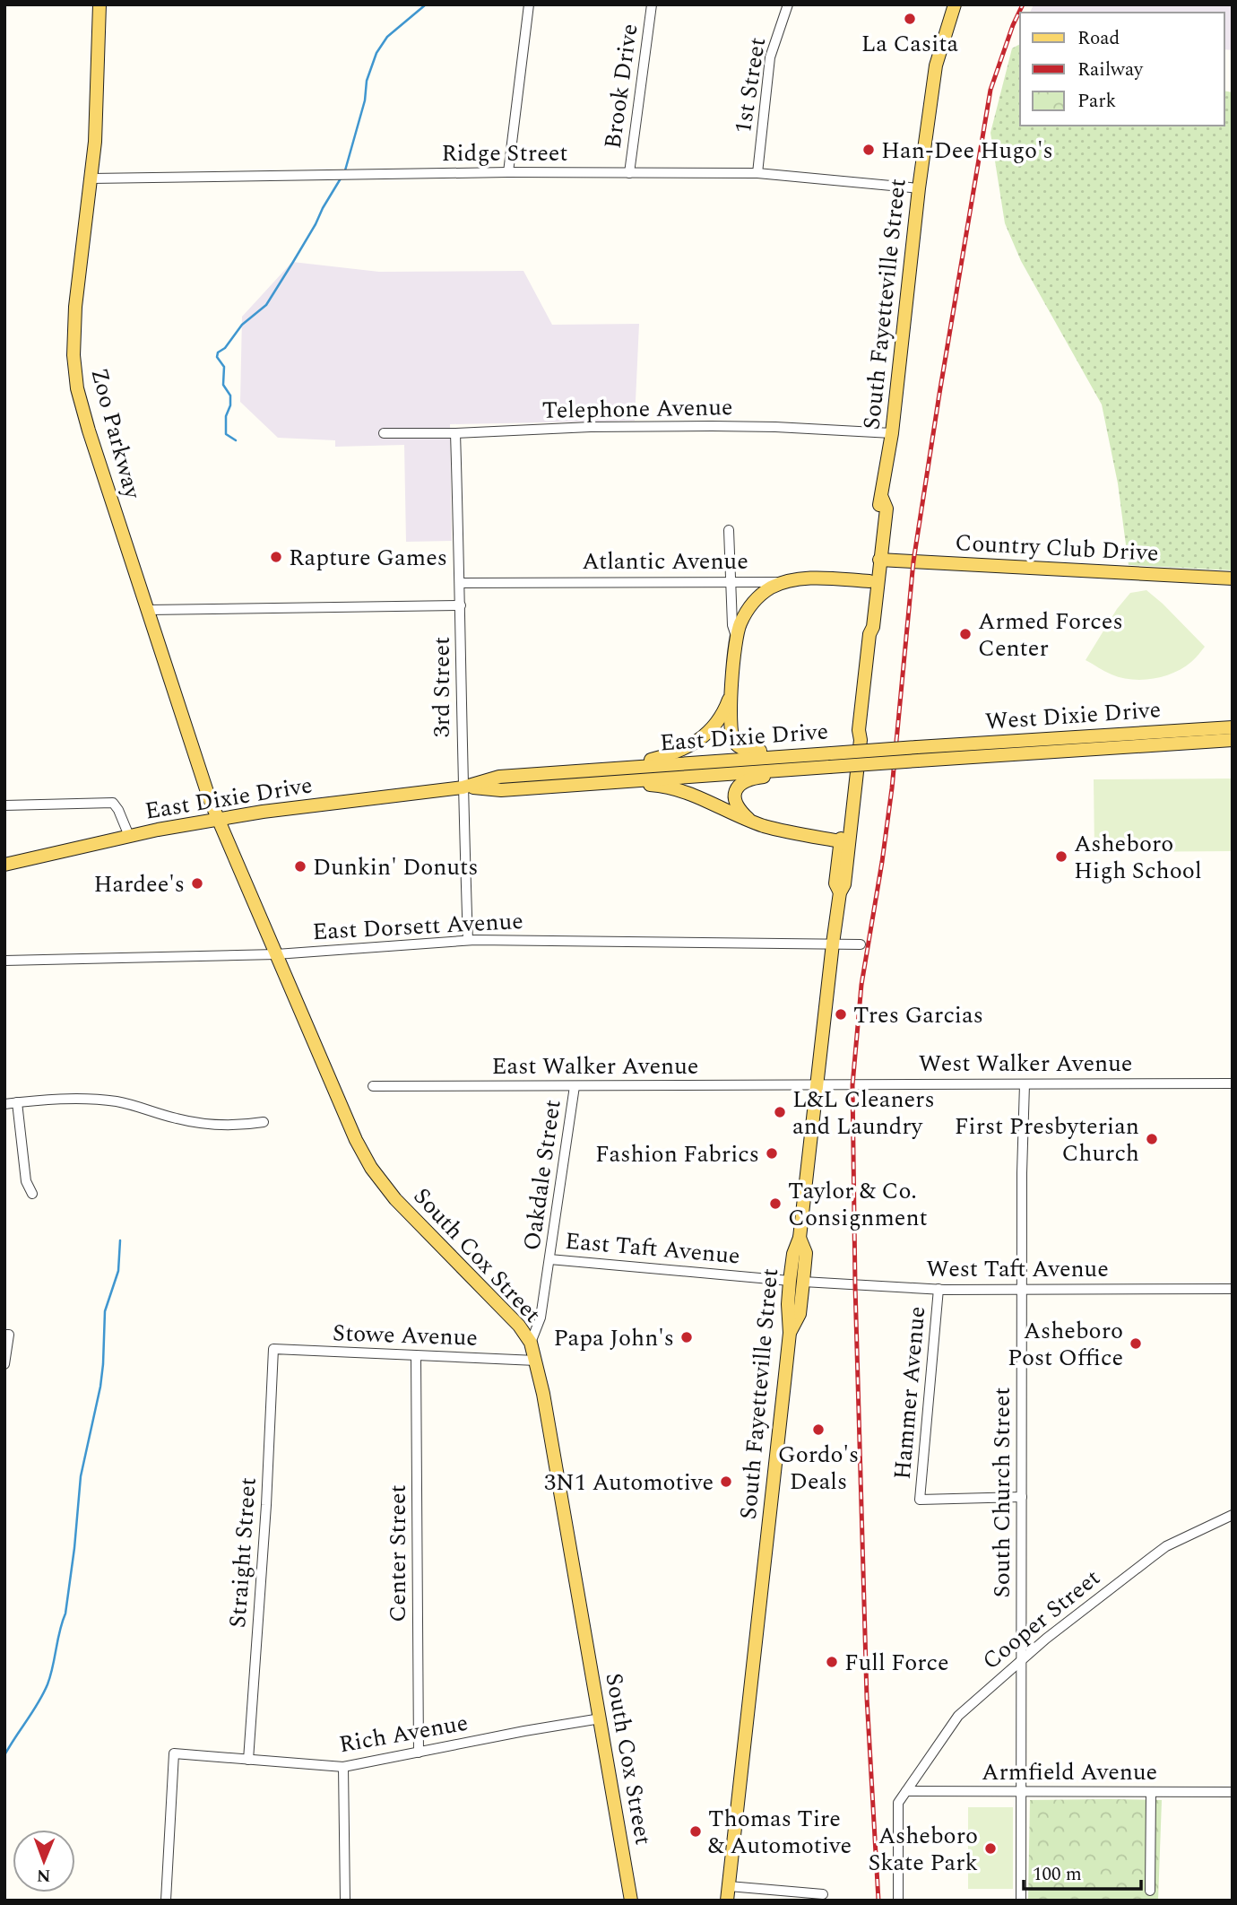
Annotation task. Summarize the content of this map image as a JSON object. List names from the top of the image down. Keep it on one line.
{"streets":{"main road":["South Fayetteville Street","Zoo Parkway","Country Club Drive","Atlantic Avenue","West Dixie Drive","East Dixie Drive","South Cox Street"],"street":["1st Street","Brook Drive","Ridge Street","Telephone Avenue","3rd Street","East Dorsett Avenue","West Walker Avenue","East Walker Avenue","Oakdale Street","East Taft Avenue","West Taft Avenue","Stowe Avenue","Hammer Avenue","South Church Street","Straight Street","Center Street","Cooper Street","Rich Avenue","Armfield Avenue"]},"crossings":[["1st Street","Ridge Street"],["Brook Drive","Ridge Street"],["Ridge Street","South Fayetteville Street"],["Ridge Street","Zoo Parkway"],["South Fayetteville Street","Telephone Avenue"],["South Fayetteville Street","Country Club Drive"],["South Fayetteville Street","Atlantic Avenue"],["South Fayetteville Street","East Dorsett Avenue"],["South Fayetteville Street","West Walker Avenue"],["South Fayetteville Street","East Walker Avenue"],["South Fayetteville Street","East Taft Avenue"],["South Fayetteville Street","West Taft Avenue"],["Telephone Avenue","3rd Street"],["Zoo Parkway","East Dixie Drive"],["Zoo Parkway","South Cox Street"],["Atlantic Avenue","3rd Street"],["3rd Street","East Dixie Drive"],["3rd Street","East Dorsett Avenue"],["West Dixie Drive","East Dixie Drive"],["East Dixie Drive","South Cox Street"],["East Dorsett Avenue","South Cox Street"],["West Walker Avenue","East Walker Avenue"],["West Walker Avenue","South Church Street"],["East Walker Avenue","Oakdale Street"],["Oakdale Street","East Taft Avenue"],["Oakdale Street","South Cox Street"],["East Taft Avenue","West Taft Avenue"],["South Cox Street","Stowe Avenue"],["South Cox Street","Rich Avenue"],["West Taft Avenue","Hammer Avenue"],["West Taft Avenue","South Church Street"],["Stowe Avenue","Straight Street"],["Stowe Avenue","Center Street"],["Hammer Avenue","South Church Street"],["South Church Street","Cooper Street"],["South Church Street","Armfield Avenue"],["Straight Street","Rich Avenue"],["Center Street","Rich Avenue"],["Cooper Street","Armfield Avenue"]],"places":["La Casita","Han-Dee Hugo's","Rapture Games","Armed Forces Center","Asheboro High School","Dunkin' Donuts","Hardee's","Tres Garcias","L&L Cleaners and Laundry","First Presbyterian Church","Fashion Fabrics","Taylor & Co. Consignment","Papa John's","Asheboro Post Office","Gordo's Deals","3N1 Automotive","Full Force","Thomas Tire & Automotive","Asheboro Skate Park"],"legend":["Road","Railway","Park"],"scale_bar":"100 m","north":"bottom"}
